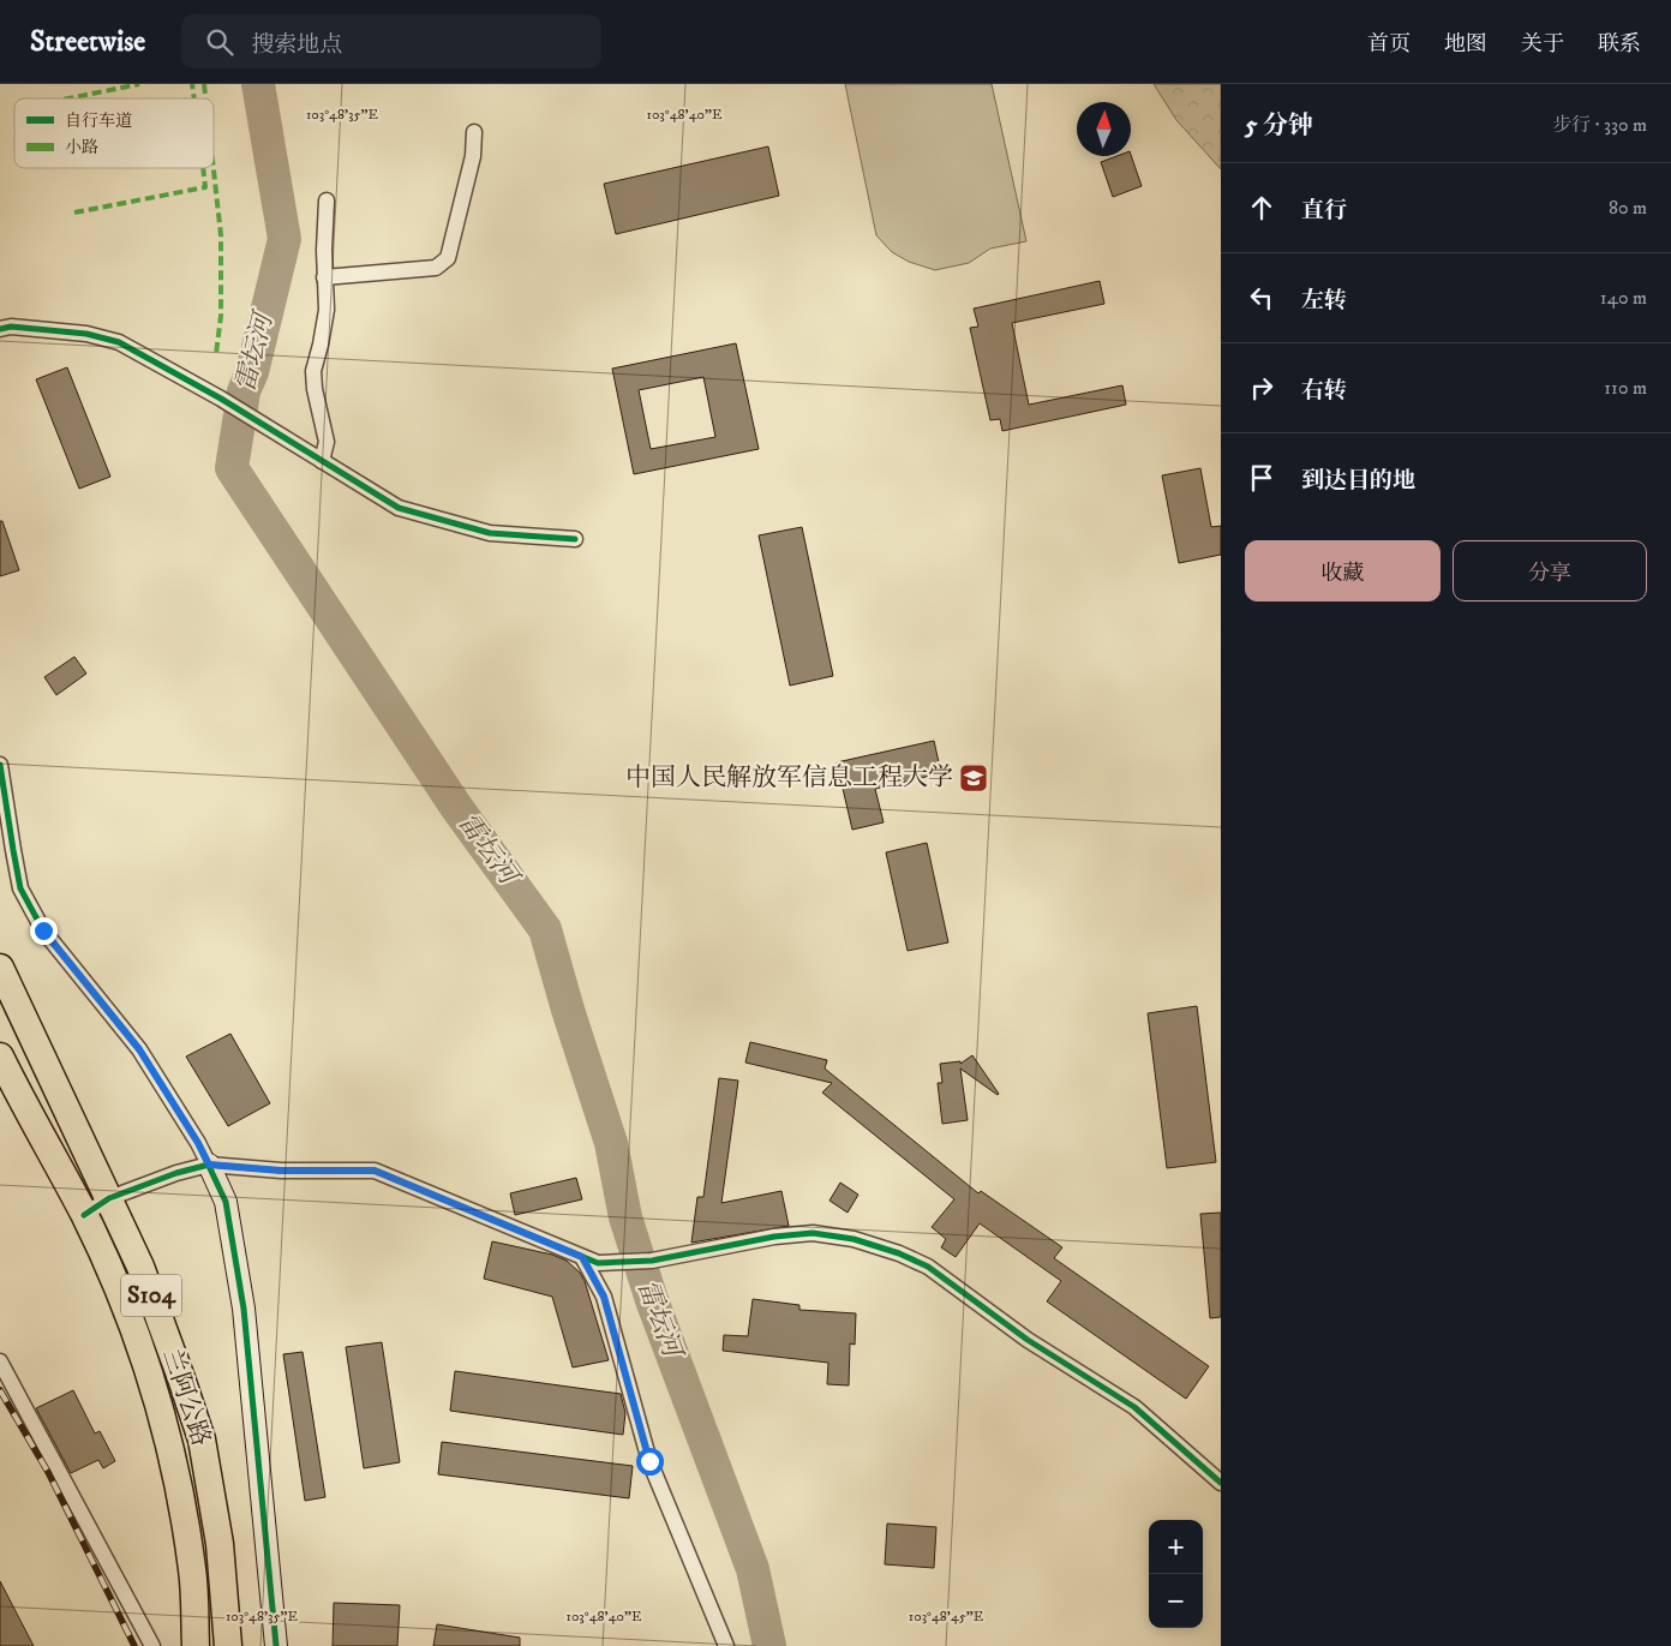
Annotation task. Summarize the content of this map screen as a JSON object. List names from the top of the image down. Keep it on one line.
{"streets":{"highway":["S104","兰阿公路"]},"water":["雷坛河"],"places":{"school or university":["中国人民解放军信息工程大学"]},"legend":["自行车道","小路"],"north":"top","page":{"header":"Streetwise","search":"搜索地点","nav":["首页","地图","关于","联系"],"heading":["5 分钟","步行 · 330 m"],"list":[["直行","80 m"],["左转","140 m"],["右转","110 m"],"到达目的地"],"buttons":["收藏","分享"],"map_buttons":["+","−"]},"coordinates":["103°48'35\"E","103°48'40\"E","103°48'45\"E"]}
